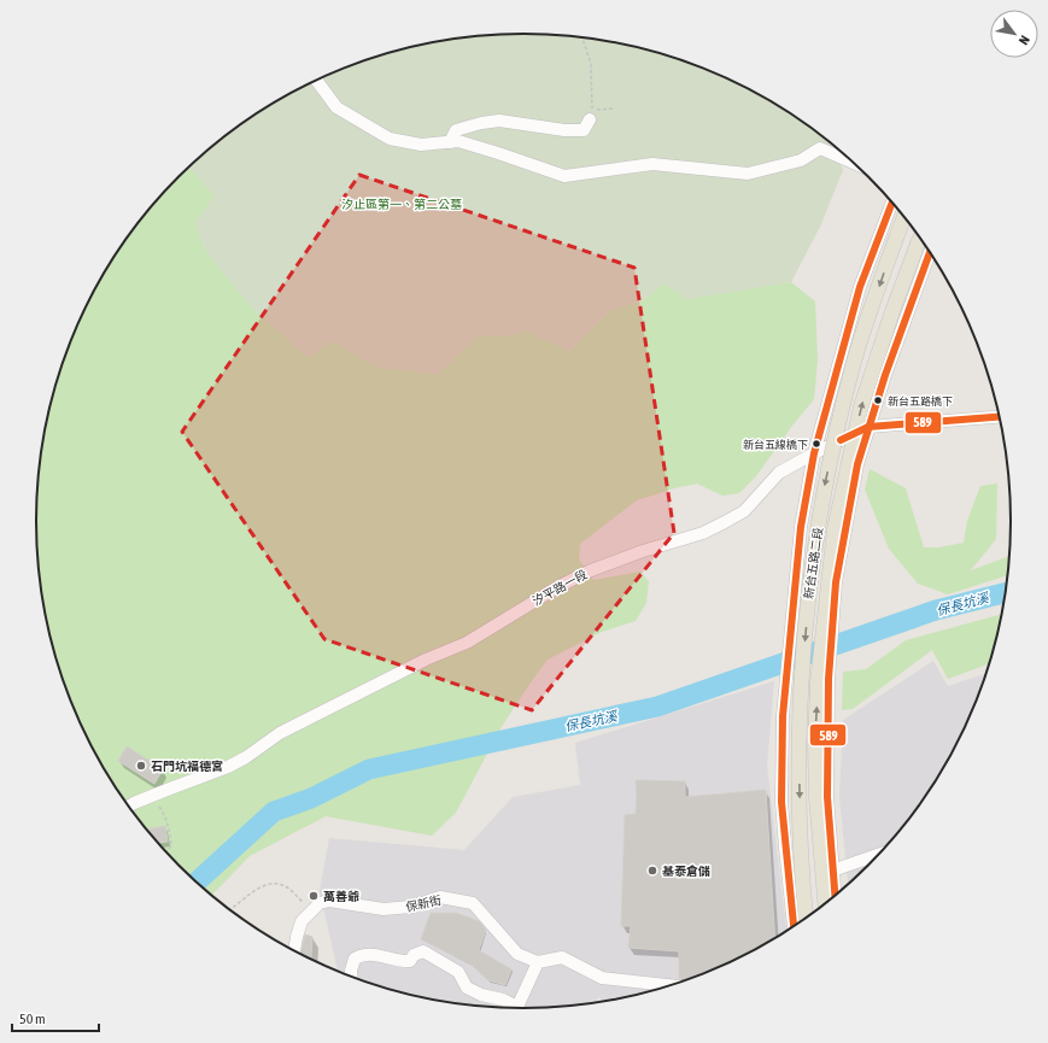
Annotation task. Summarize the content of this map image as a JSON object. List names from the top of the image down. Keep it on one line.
{"streets":{"main road":["新台五路二段"],"street":["汐平路一段","保新街"]},"water":["保長坑溪"],"parks":["汐止區第一、第二公墓"],"places":["新台五路橋下","新台五線橋下","石門坑福德宮","基泰倉儲","萬善爺"],"lines":["transit line 589"],"scale_bar":"50 m","north":"bottom right"}
